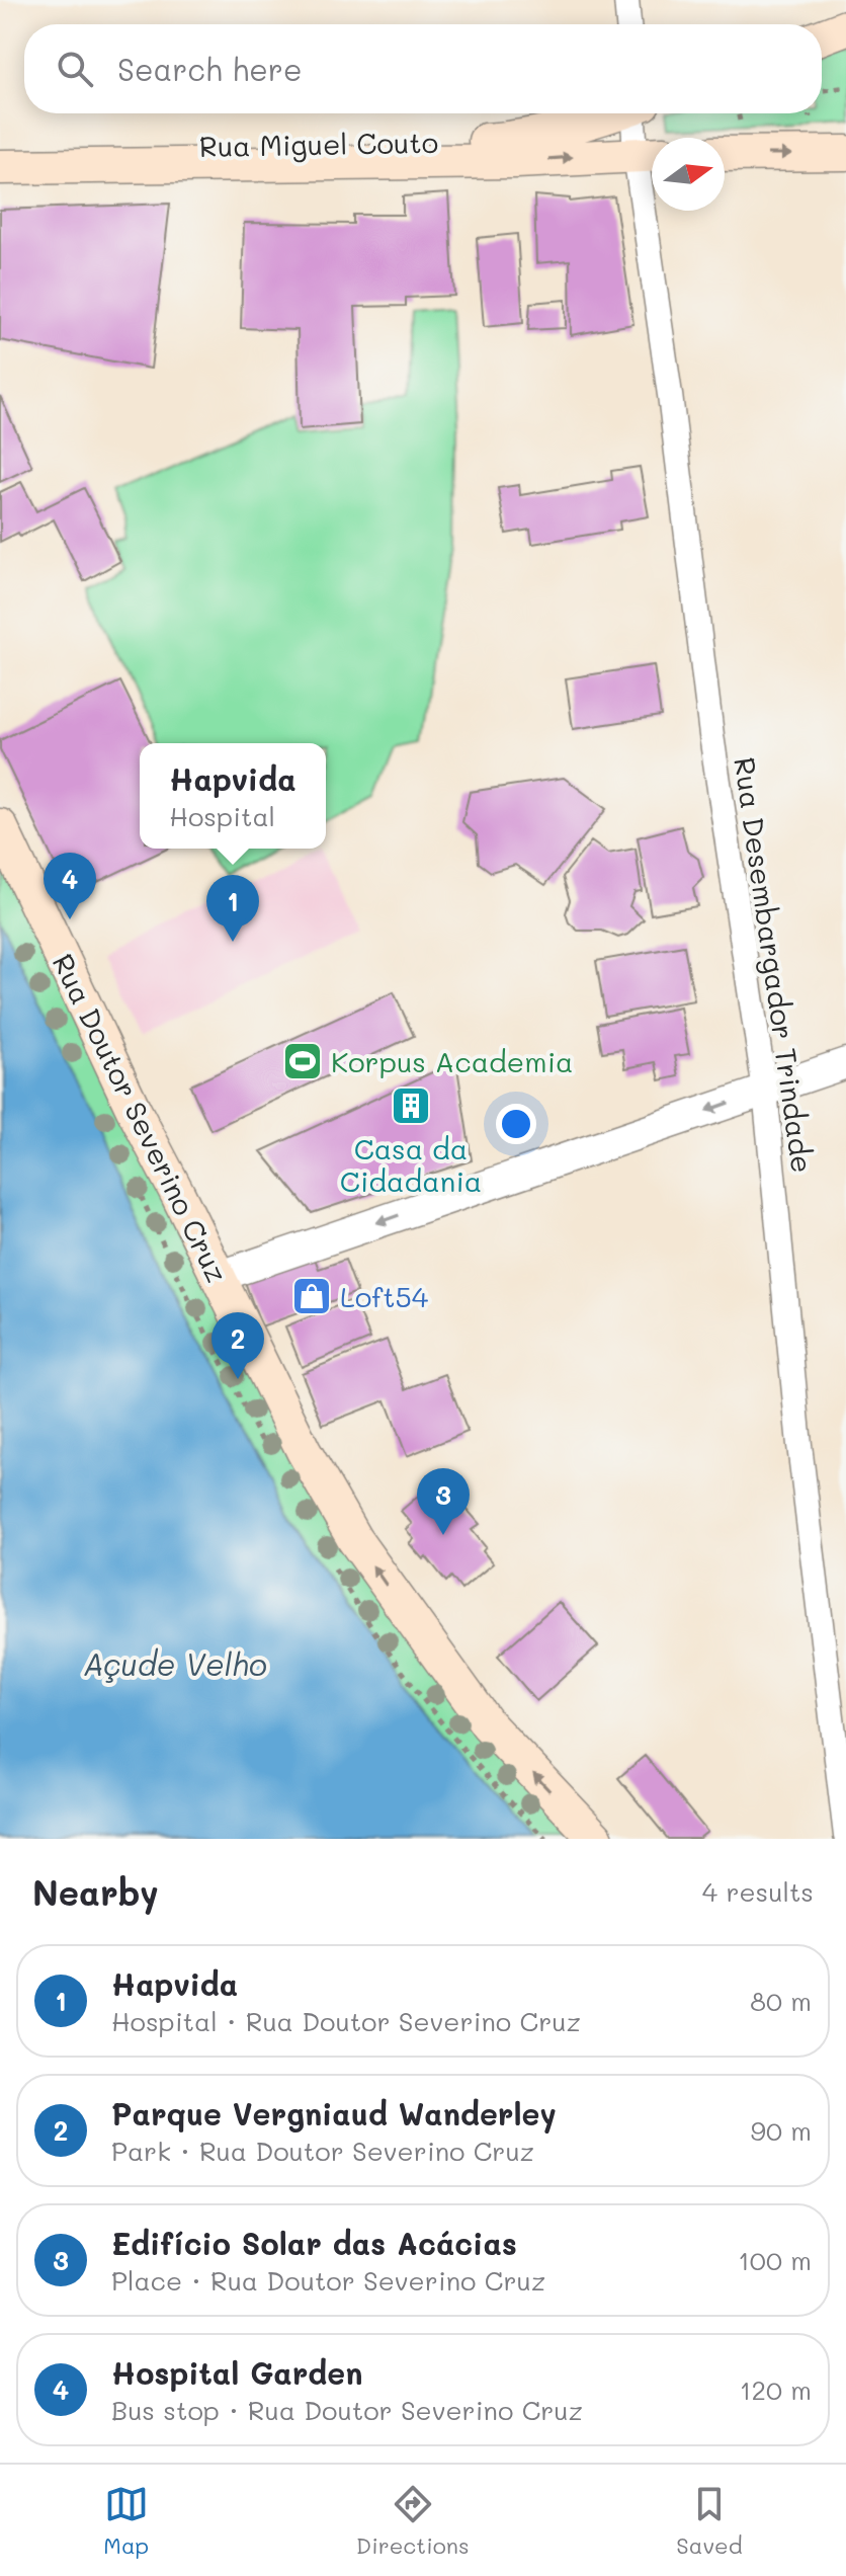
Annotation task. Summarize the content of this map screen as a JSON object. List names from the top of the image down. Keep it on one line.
{"streets":{"main road":["Rua Miguel Couto","Rua Doutor Severino Cruz"],"street":["Rua Desembargador Trindade"]},"crossings":[["Rua Miguel Couto","Rua Desembargador Trindade"]],"one_way":["Rua Doutor Severino Cruz"],"water":["Açude Velho"],"places":{"sports":["Korpus Academia"],"building":["Casa da Cidadania"],"shop":["Loft54"]},"north":"right","page":{"search":"Search here","popup":["Hapvida","Hospital"],"pins":["4","1","2","3"],"heading":["Nearby","4 results"],"list":[{"mark":"1","name":"Hapvida","note":"Hospital · Rua Doutor Severino Cruz","value":"80 m"},{"mark":"2","name":"Parque Vergniaud Wanderley","note":"Park · Rua Doutor Severino Cruz","value":"90 m"},{"mark":"3","name":"Edifício Solar das Acácias","note":"Place · Rua Doutor Severino Cruz","value":"100 m"},{"mark":"4","name":"Hospital Garden","note":"Bus stop · Rua Doutor Severino Cruz","value":"120 m"}],"nav":["Map","Directions","Saved"]}}
